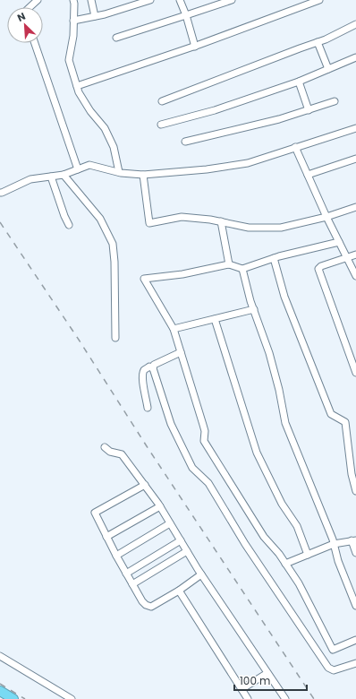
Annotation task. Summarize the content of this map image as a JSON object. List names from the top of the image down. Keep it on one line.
{"scale_bar":"100 m","north":"top left"}
